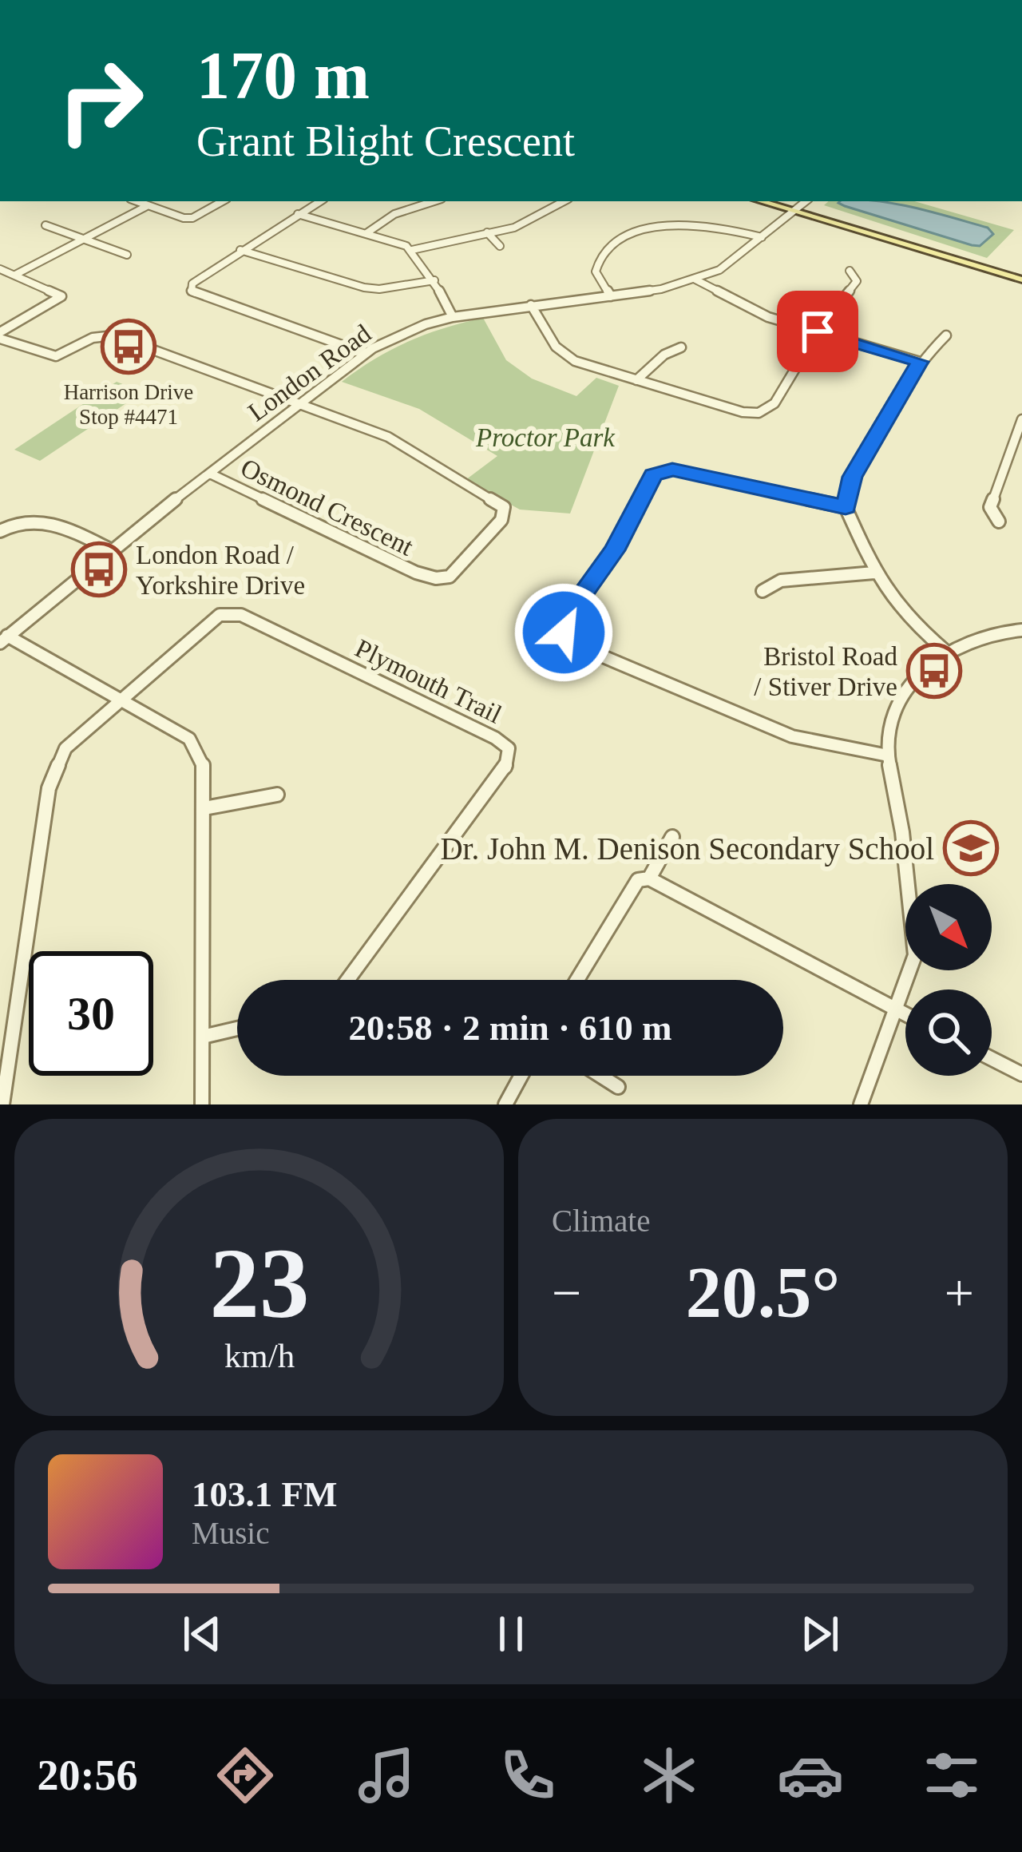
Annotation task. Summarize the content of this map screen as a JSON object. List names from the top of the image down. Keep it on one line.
{"streets":{"street":["London Road","Osmond Crescent","Plymouth Trail"]},"crossings":[["London Road","Osmond Crescent"]],"parks":["Proctor Park"],"places":{"bus stop":["Harrison Drive Stop #4471","London Road / Yorkshire Drive","Bristol Road / Stiver Drive"],"school or university":["Dr. John M. Denison Secondary School"]},"north":"bottom right","page":{"turn":["170 m","Grant Blight Crescent"],"limit":"30","trip":"20:58 · 2 min · 610 m","tile":"Climate","heat":["−","20.5°","+"],"song":["103.1 FM","Music"],"tabs":"20:56","gauge":["23","km/h"]}}
